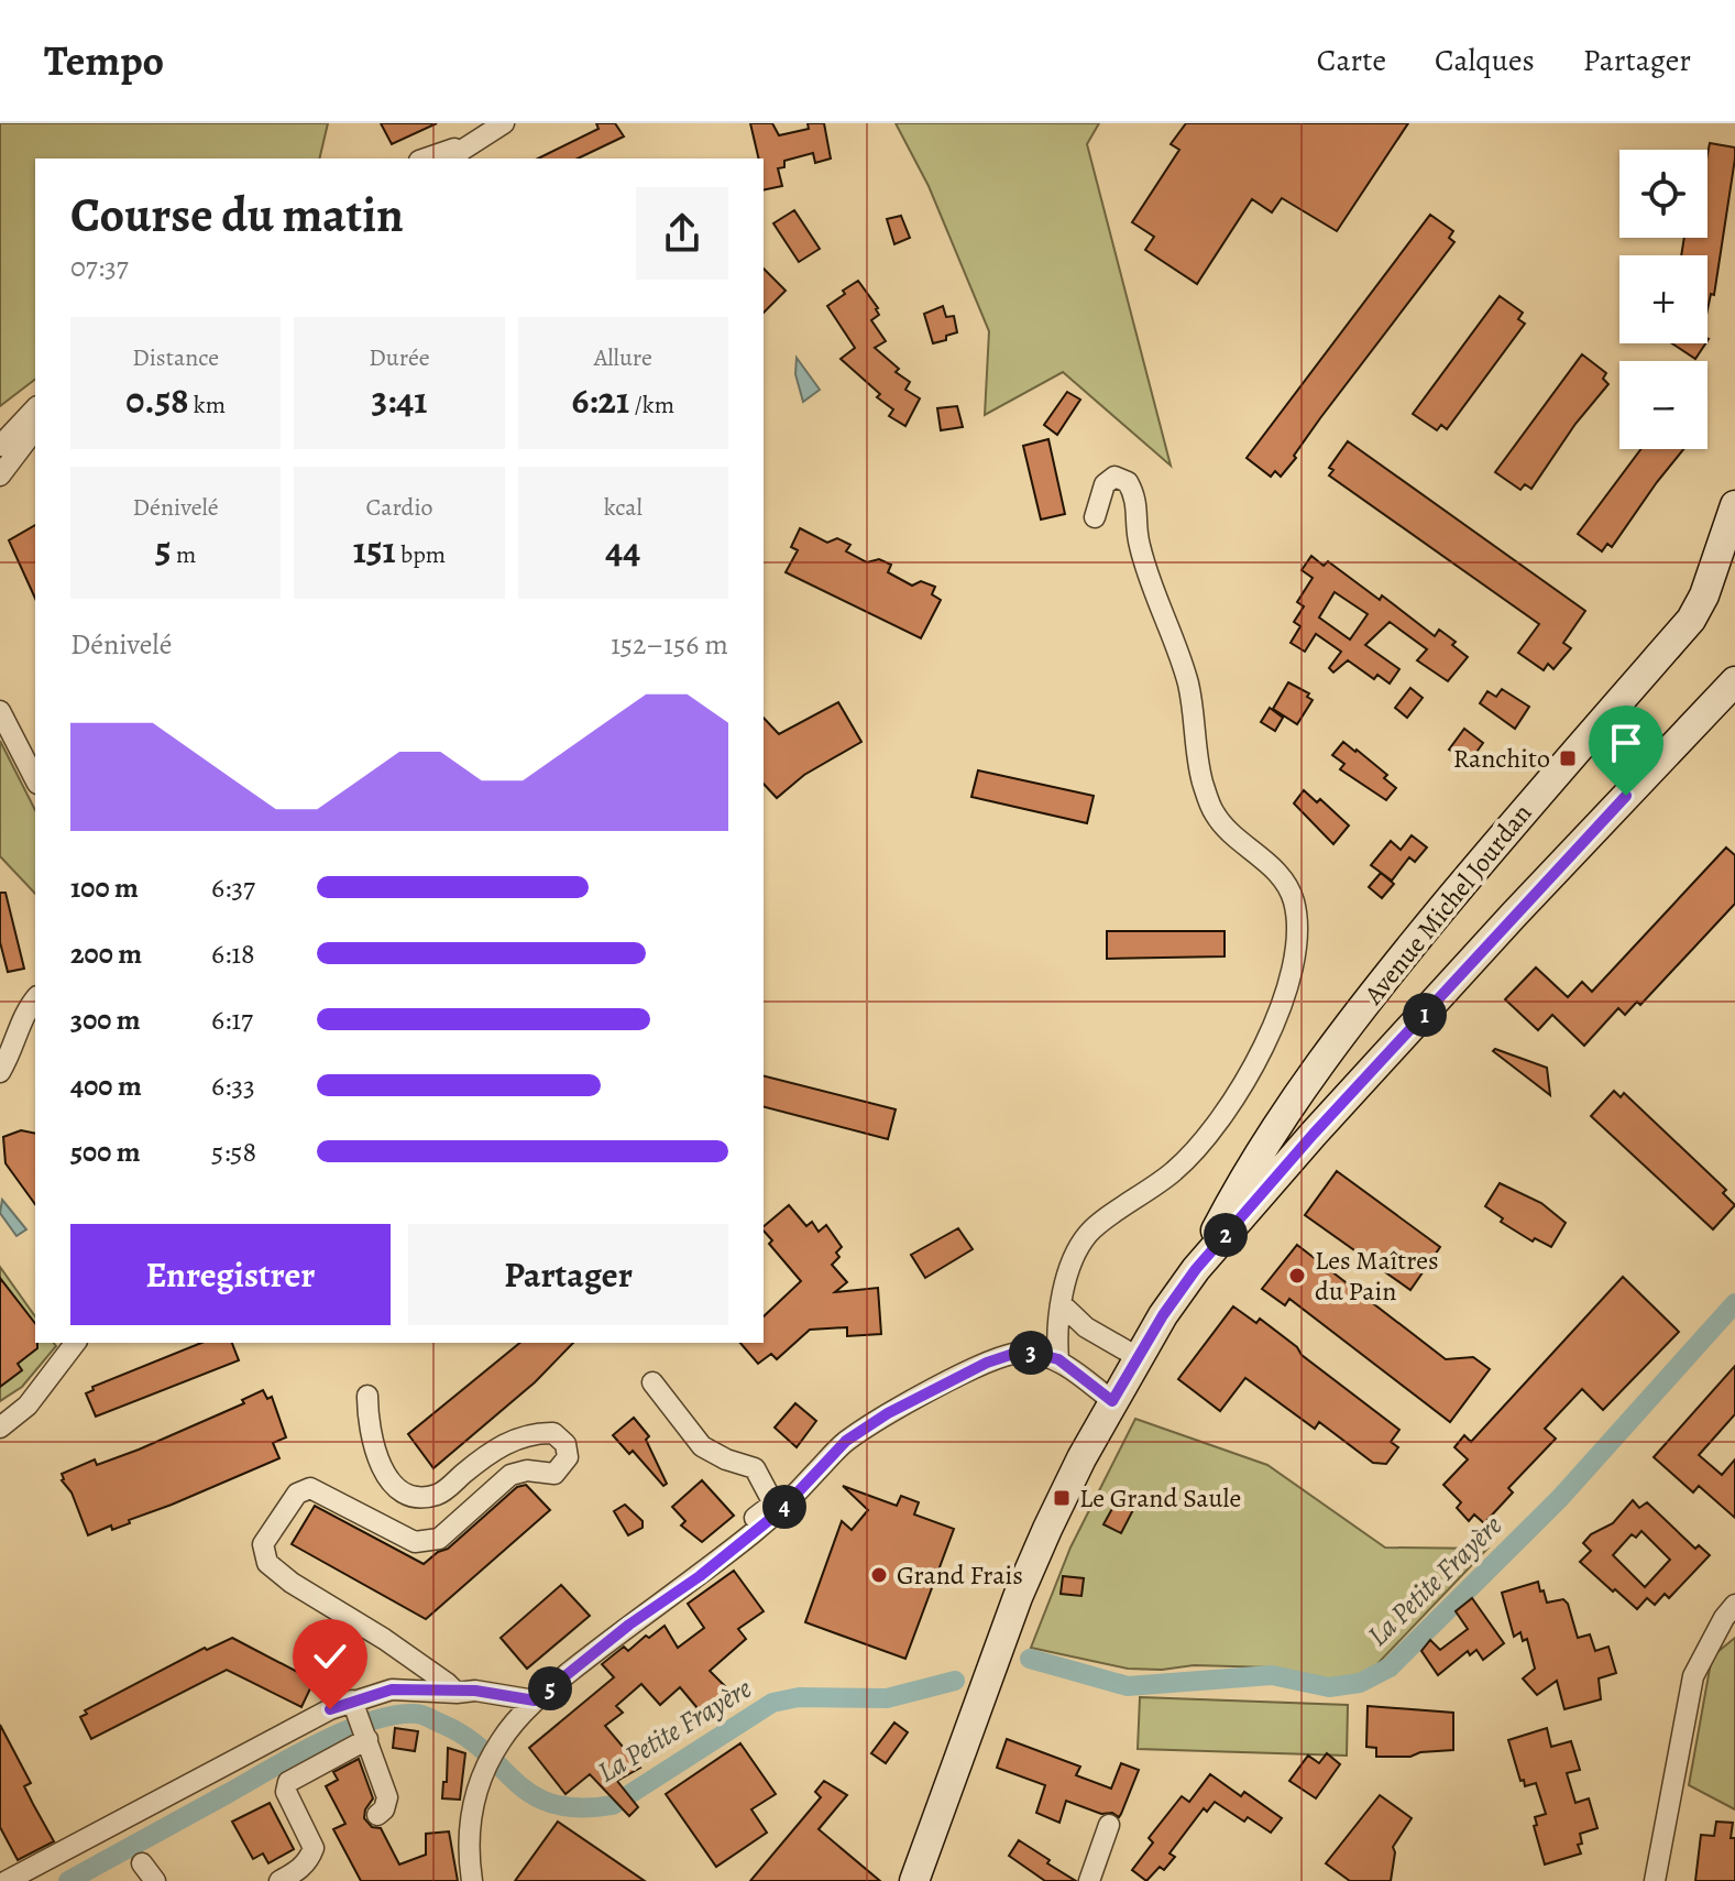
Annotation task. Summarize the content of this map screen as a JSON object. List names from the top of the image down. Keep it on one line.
{"streets":{"main road":["Avenue Michel Jourdan"]},"water":["La Petite Frayère"],"places":{"transit":["Ranchito","Le Grand Saule"],"other":["Les Maîtres du Pain","Grand Frais"]},"page":{"header":"Tempo","nav":["Carte","Calques","Partager"],"map_buttons":["+","−"],"heading":["Course du matin","07:37"],"stats":[["Distance","0.58 km"],["Durée","3:41"],["Allure","6:21 /km"],["Dénivelé","5 m"],["Cardio","151 bpm"],["kcal","44"]],"chart":["Dénivelé","152–156 m"],"list":[{"name":"100 m","note":"6:37"},{"name":"200 m","note":"6:18"},{"name":"300 m","note":"6:17"},{"name":"400 m","note":"6:33"},{"name":"500 m","note":"5:58"}],"pins":["1","2","3","4","5"],"buttons":["Enregistrer","Partager"]}}
